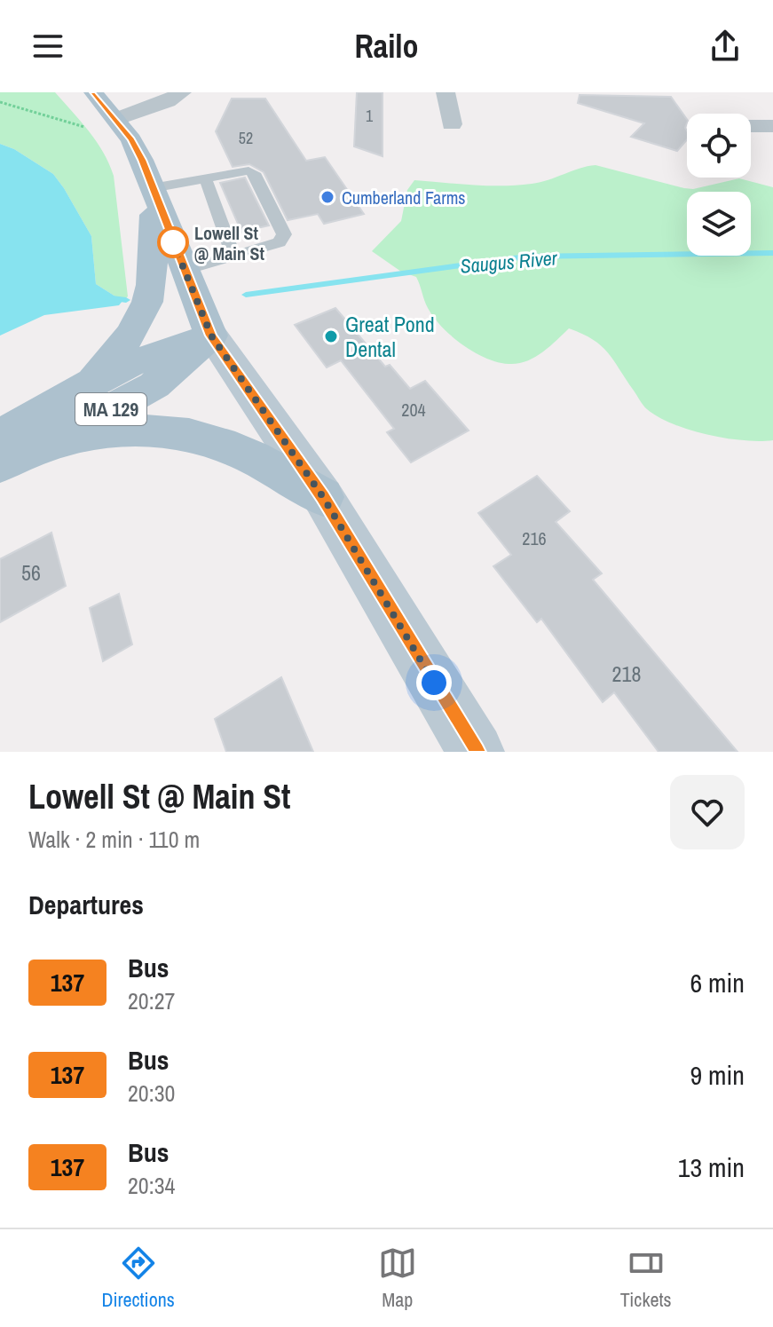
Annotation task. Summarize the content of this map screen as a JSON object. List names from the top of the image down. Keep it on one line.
{"streets":{"main road":["MA 129"]},"water":["Saugus River"],"places":["Cumberland Farms","Lowell St @ Main St","Great Pond Dental"],"lines":["bus line 137"],"house_numbers":["1","52","204","216","56","218"],"page":{"header":"Railo","heading":[["Lowell St @ Main St","Walk · 2 min · 110 m"],"Departures"],"list":[{"mark":"137","name":"Bus","note":"20:27","value":"6 min"},{"mark":"137","name":"Bus","note":"20:30","value":"9 min"},{"mark":"137","name":"Bus","note":"20:34","value":"13 min"}],"tabs":["Directions","Map","Tickets"]}}
